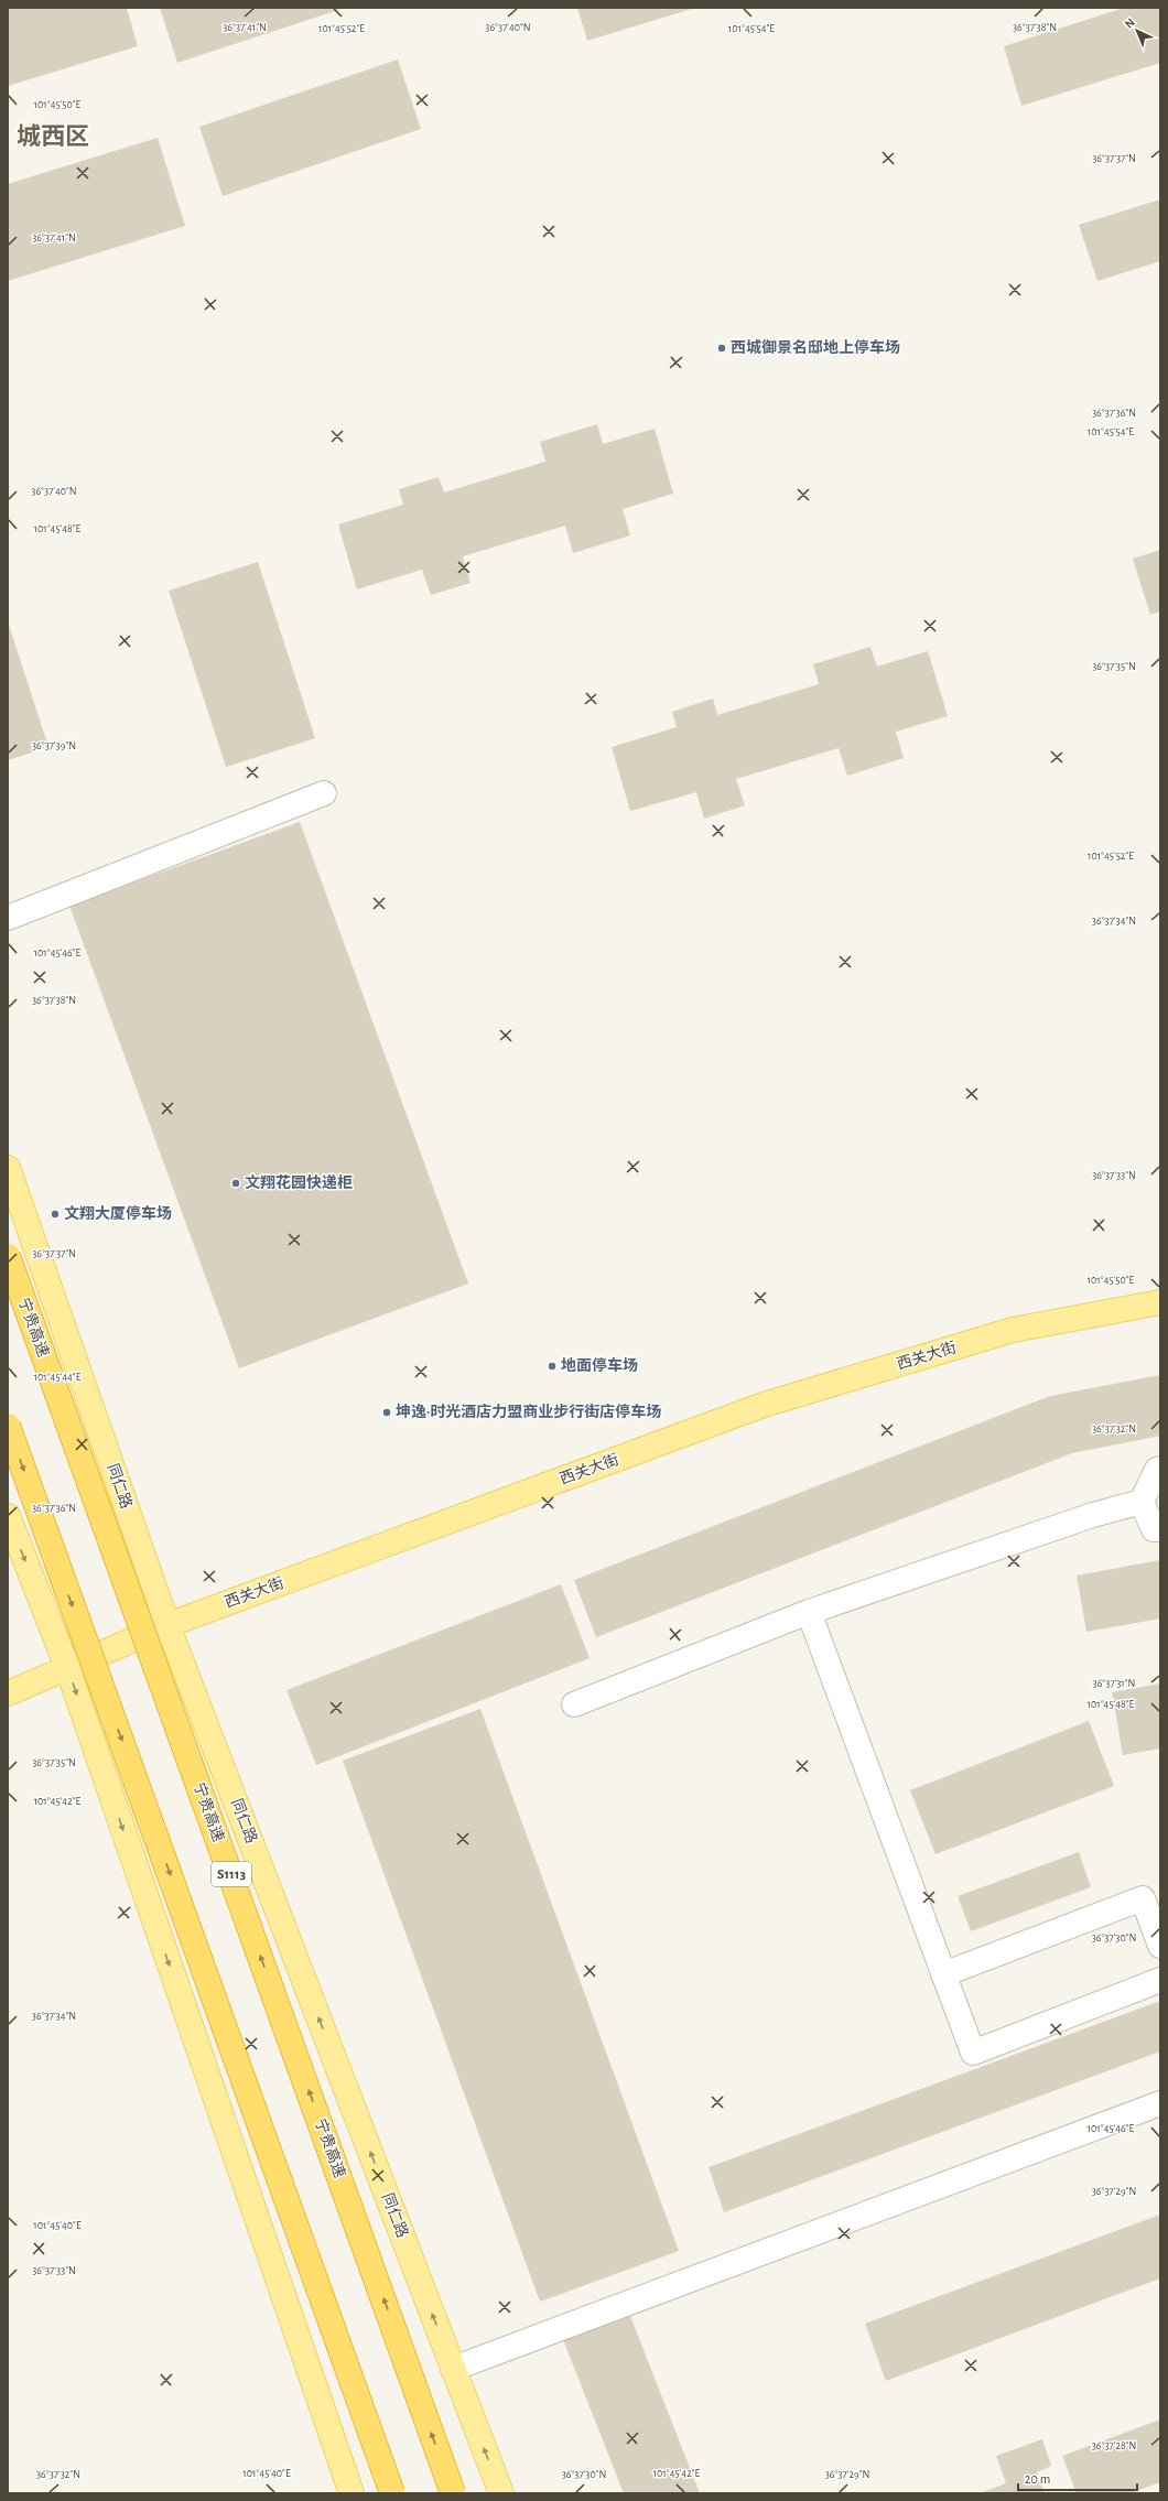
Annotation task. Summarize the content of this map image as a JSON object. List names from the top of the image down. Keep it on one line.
{"streets":{"highway":["宁贵高速","S1113"],"main road":["西关大街","同仁路"]},"crossings":[["西关大街","同仁路"]],"districts":["城西区"],"places":["西城御景名邸地上停车场","文翔花园快递柜","文翔大厦停车场","地面停车场","坤逸·时光酒店力盟商业步行街店停车场"],"scale_bar":"20 m","north":"top left","coordinates":["36°37'41\"N","36°37'40\"N","36°37'38\"N","101°45'52\"E","101°45'54\"E","101°45'50\"E","36°37'37\"N","36°37'36\"N","101°45'48\"E","36°37'35\"N","36°37'39\"N","36°37'34\"N","101°45'46\"E","36°37'33\"N","101°45'44\"E","36°37'32\"N","36°37'31\"N","101°45'42\"E","36°37'30\"N","36°37'29\"N","101°45'40\"E","36°37'28\"N"]}
